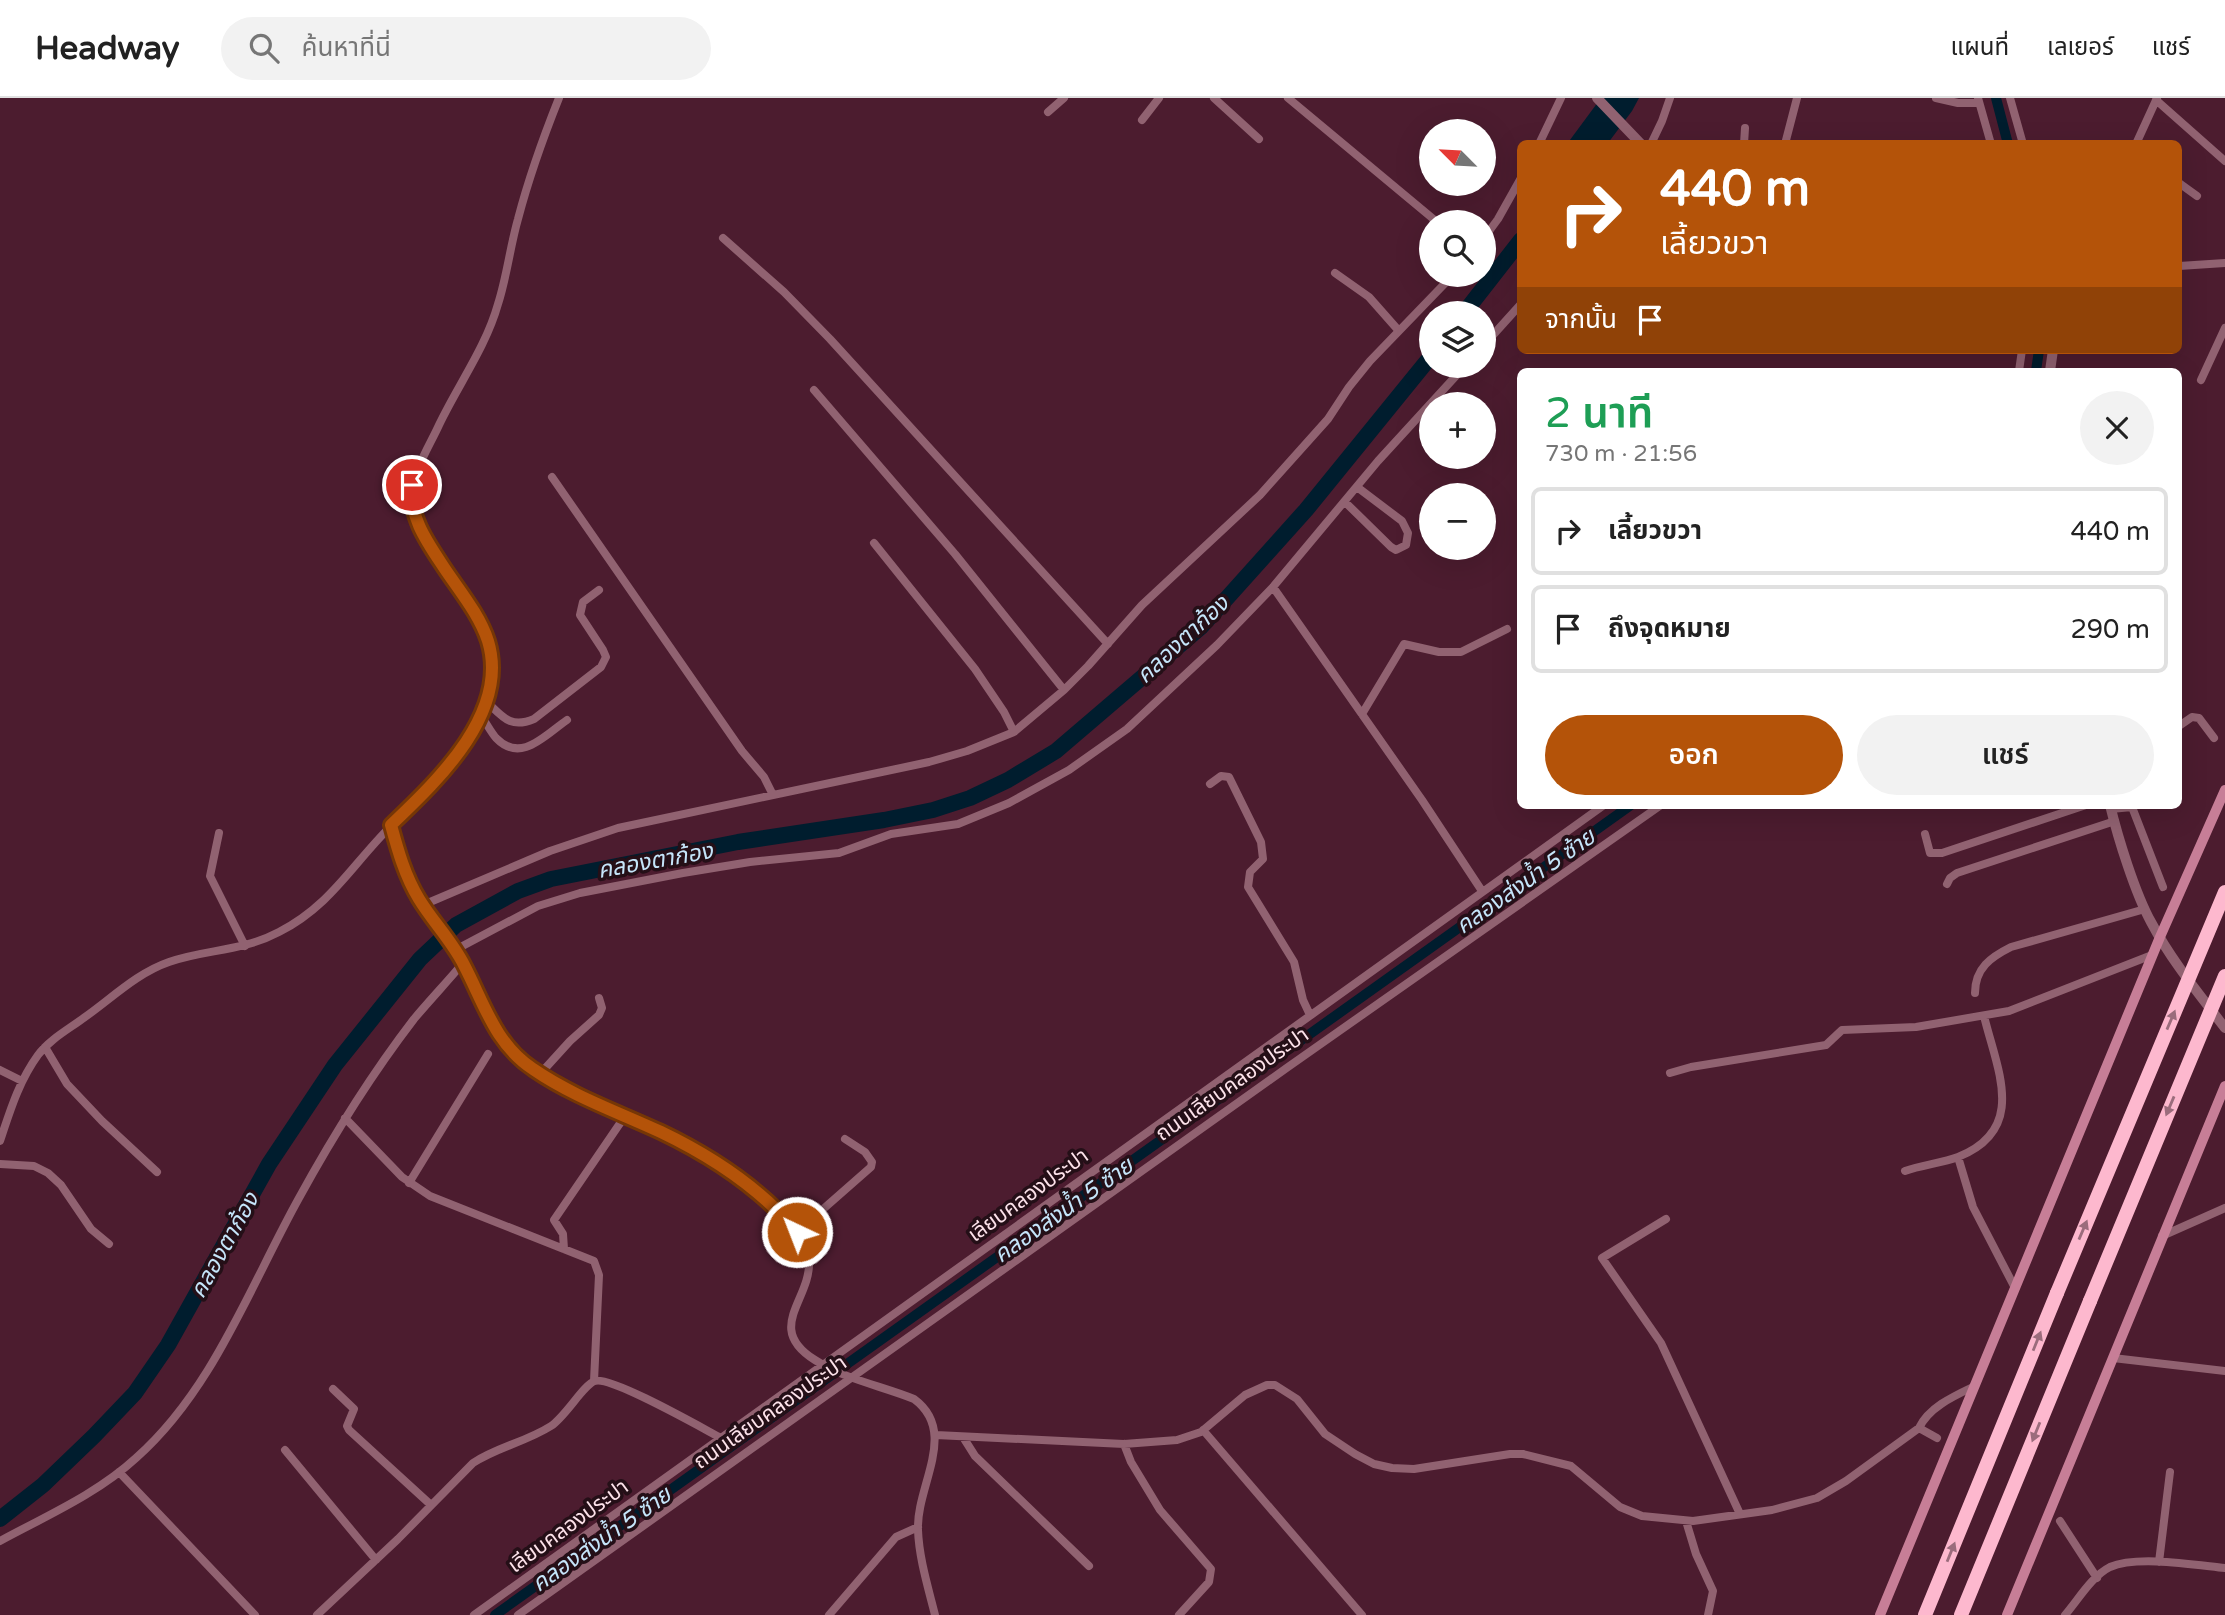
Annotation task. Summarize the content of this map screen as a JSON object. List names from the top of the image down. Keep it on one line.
{"streets":{"street":["ถนนเลียบคลองประปา","เลียบคลองประปา"]},"water":["คลองตาก้อง","คลองส่งน้ำ 5 ซ้าย"],"north":"top left","page":{"header":"Headway","search":"ค้นหาที่นี่","nav":["แผนที่","เลเยอร์","แชร์"],"map_buttons":["+","−"],"turn":["440 m","เลี้ยวขวา"],"then":"จากนั้น","heading":["2 นาที","730 m · 21:56"],"list":[{"name":"เลี้ยวขวา","value":"440 m"},{"name":"ถึงจุดหมาย","value":"290 m"}],"buttons":["ออก","แชร์"]}}
